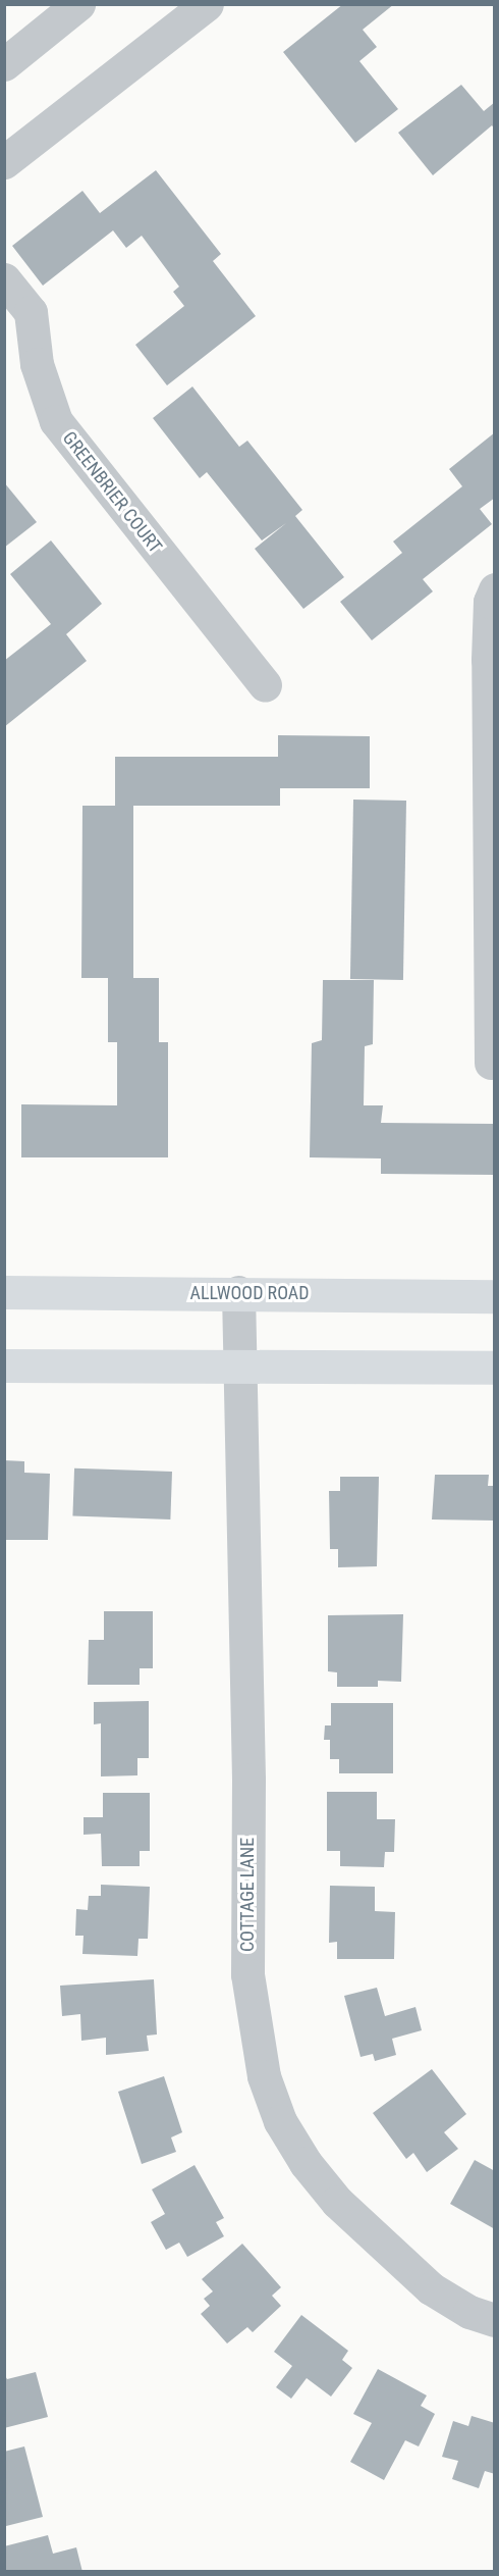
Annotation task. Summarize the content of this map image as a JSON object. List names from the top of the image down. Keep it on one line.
{"streets":{"main road":["ALLWOOD ROAD"],"street":["GREENBRIER COURT","COTTAGE LANE"]},"crossings":[["ALLWOOD ROAD","COTTAGE LANE"]]}
